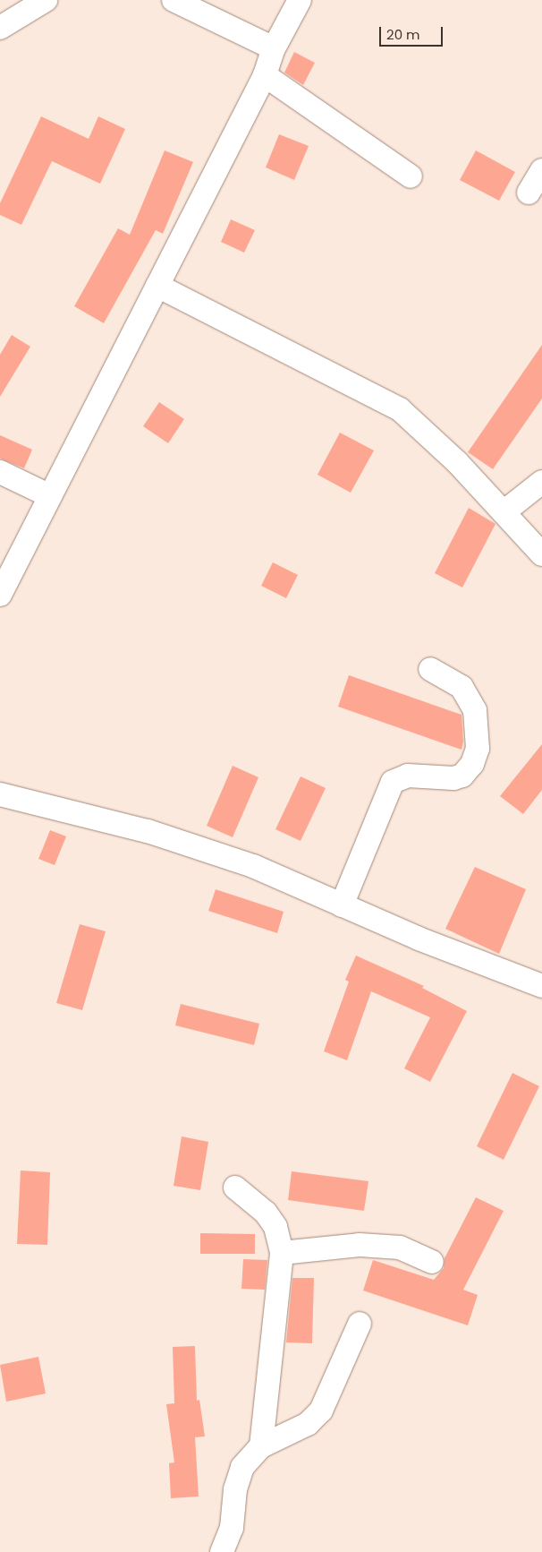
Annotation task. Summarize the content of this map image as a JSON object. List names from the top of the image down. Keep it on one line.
{"scale_bar":"20 m"}
